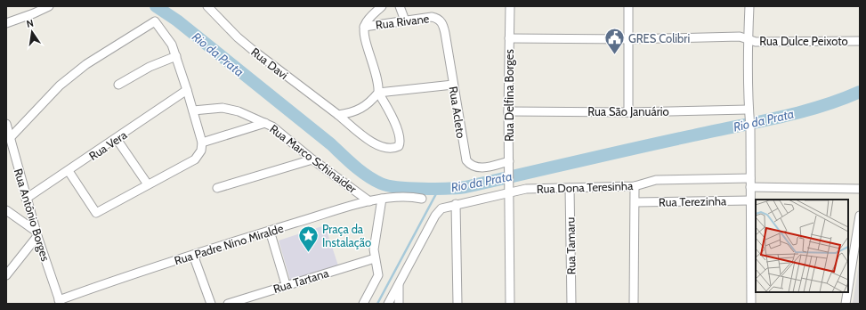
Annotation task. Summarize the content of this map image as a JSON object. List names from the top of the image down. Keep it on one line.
{"streets":{"street":["Rua Rivane","Rua Dulce Peixoto","Rua Davi","Rua Delfina Borges","Rua Sāo Januário","Rua Acleto","Rua Vera","Rua Marco Schinaider","Rua Dona Teresinha","Rua Terezinha","Rua Antônio Borges","Rua Padre Nino Miralde","Rua Tamaru","Rua Tartana"]},"crossings":[["Rua Rivane","Rua Davi"],["Rua Rivane","Rua Acleto"],["Rua Dulce Peixoto","Rua Delfina Borges"],["Rua Delfina Borges","Rua Sāo Januário"],["Rua Delfina Borges","Rua Acleto"],["Rua Delfina Borges","Rua Dona Teresinha"],["Rua Vera","Rua Antônio Borges"],["Rua Marco Schinaider","Rua Padre Nino Miralde"],["Rua Dona Teresinha","Rua Tamaru"],["Rua Antônio Borges","Rua Padre Nino Miralde"]],"water":["Rio da Prata"],"places":{"public building":["GRES Colibri"],"place":["Praça da Instalação"]},"north":"top"}
